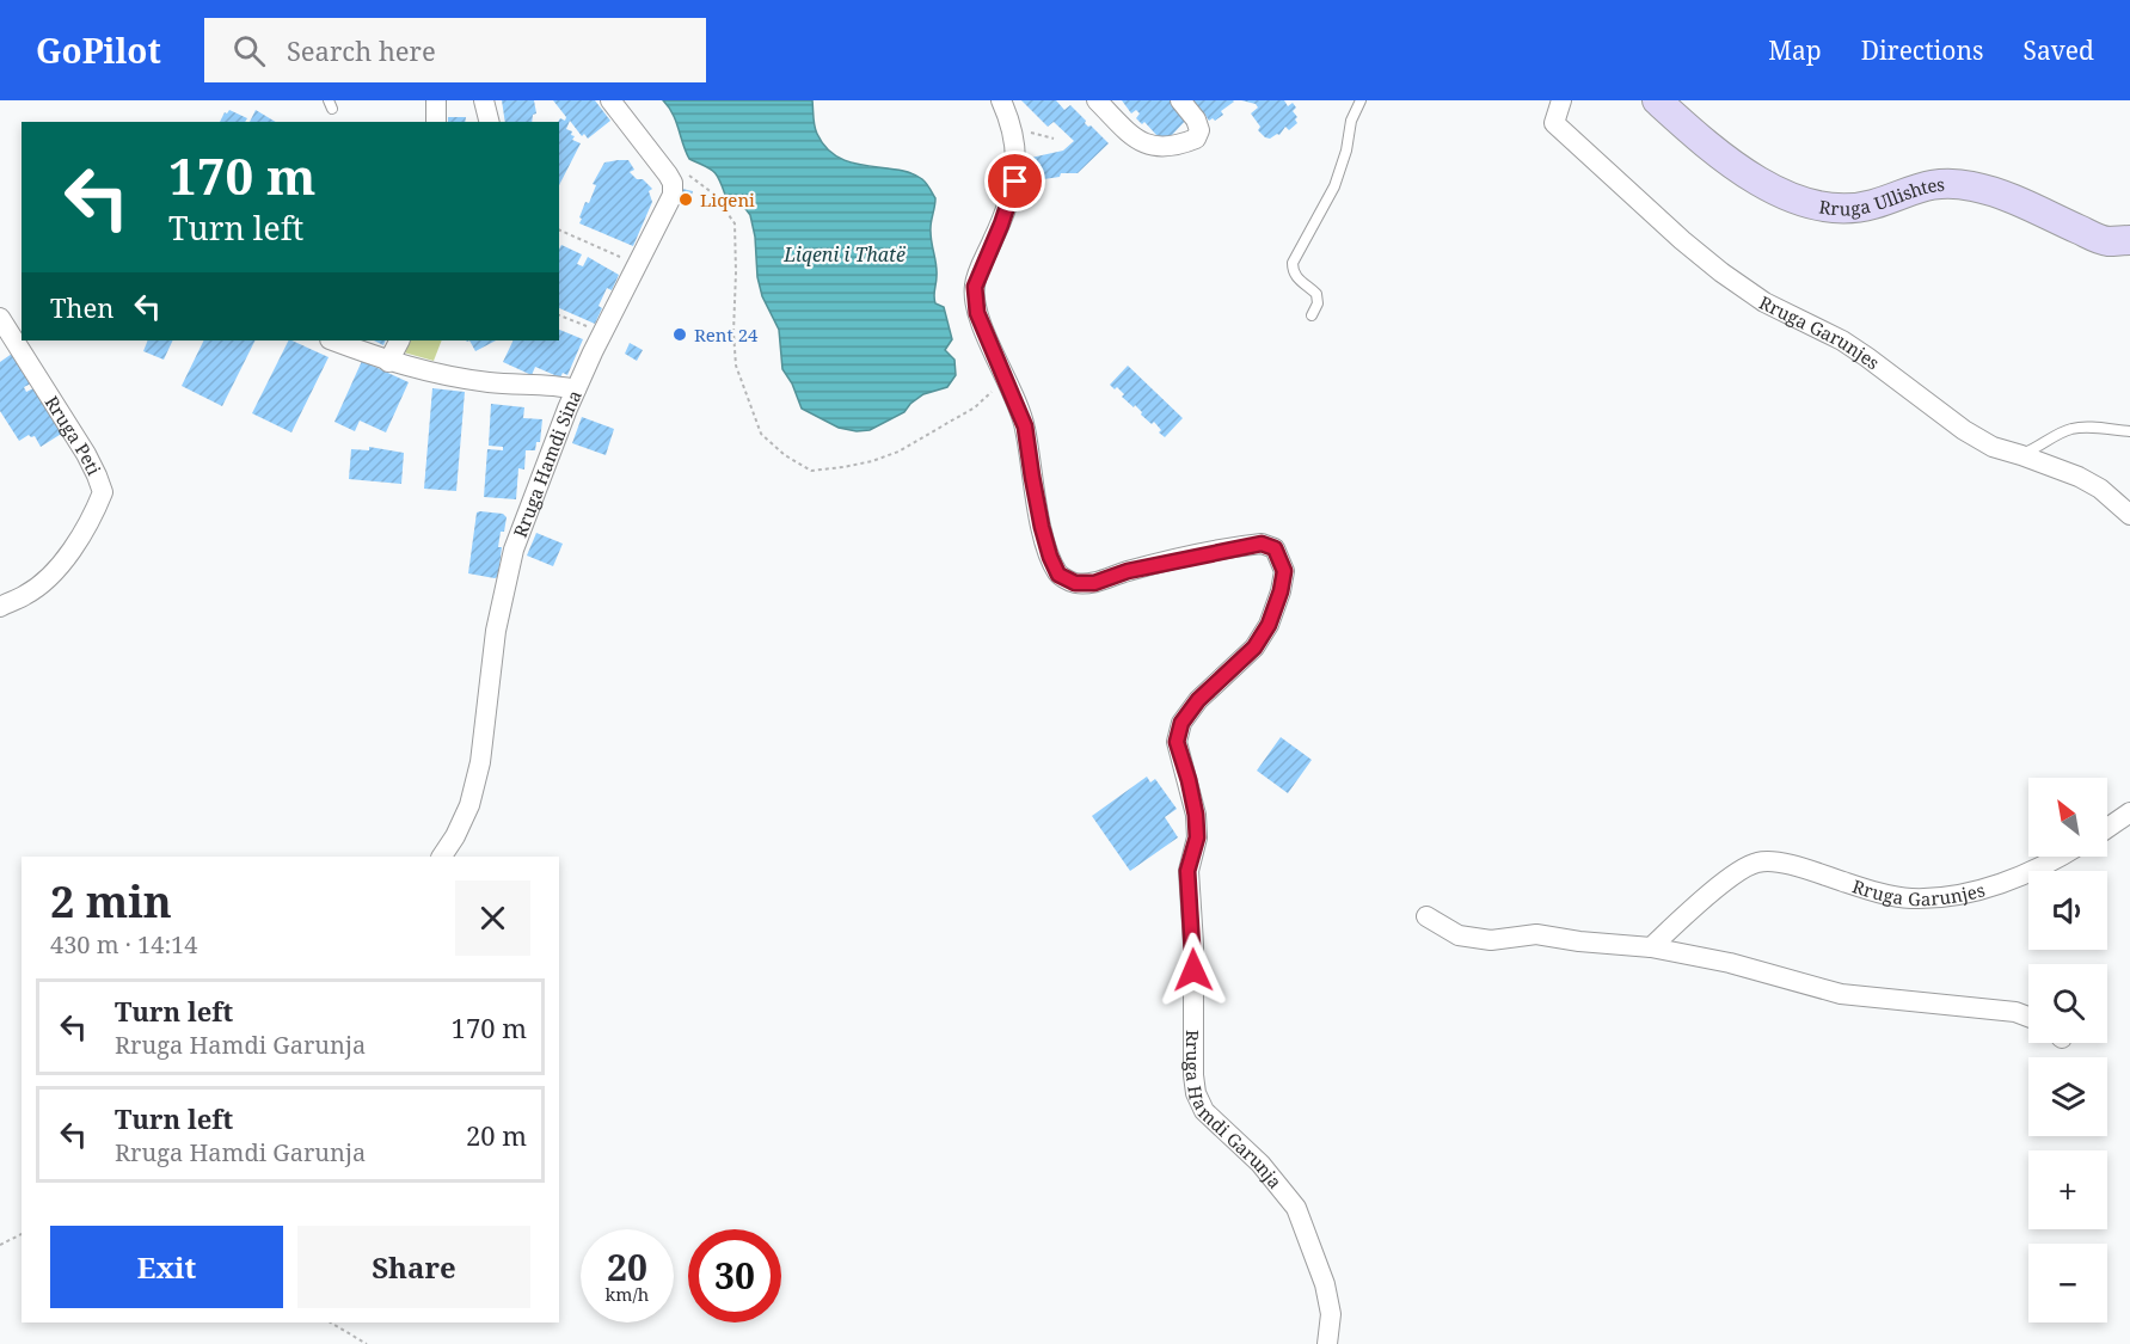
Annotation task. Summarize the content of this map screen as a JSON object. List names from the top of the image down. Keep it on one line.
{"streets":{"street":["Rruga Ullishtes","Rruga Garunjes","Rruga Peti","Rruga Hamdi Sina","Rruga Hamdi Garunja"]},"water":["Liqeni i Thatë"],"places":["Liqeni","Rent 24"],"north":"top left","page":{"header":"GoPilot","search":"Search here","nav":["Map","Directions","Saved"],"turn":["170 m","Turn left"],"then":"Then","map_buttons":["+","−"],"heading":["2 min","430 m · 14:14"],"list":[{"name":"Turn left","note":"Rruga Hamdi Garunja","value":"170 m"},{"name":"Turn left","note":"Rruga Hamdi Garunja","value":"20 m"}],"buttons":["Exit","Share"],"speed":"20 km/h","limit":"30"}}
